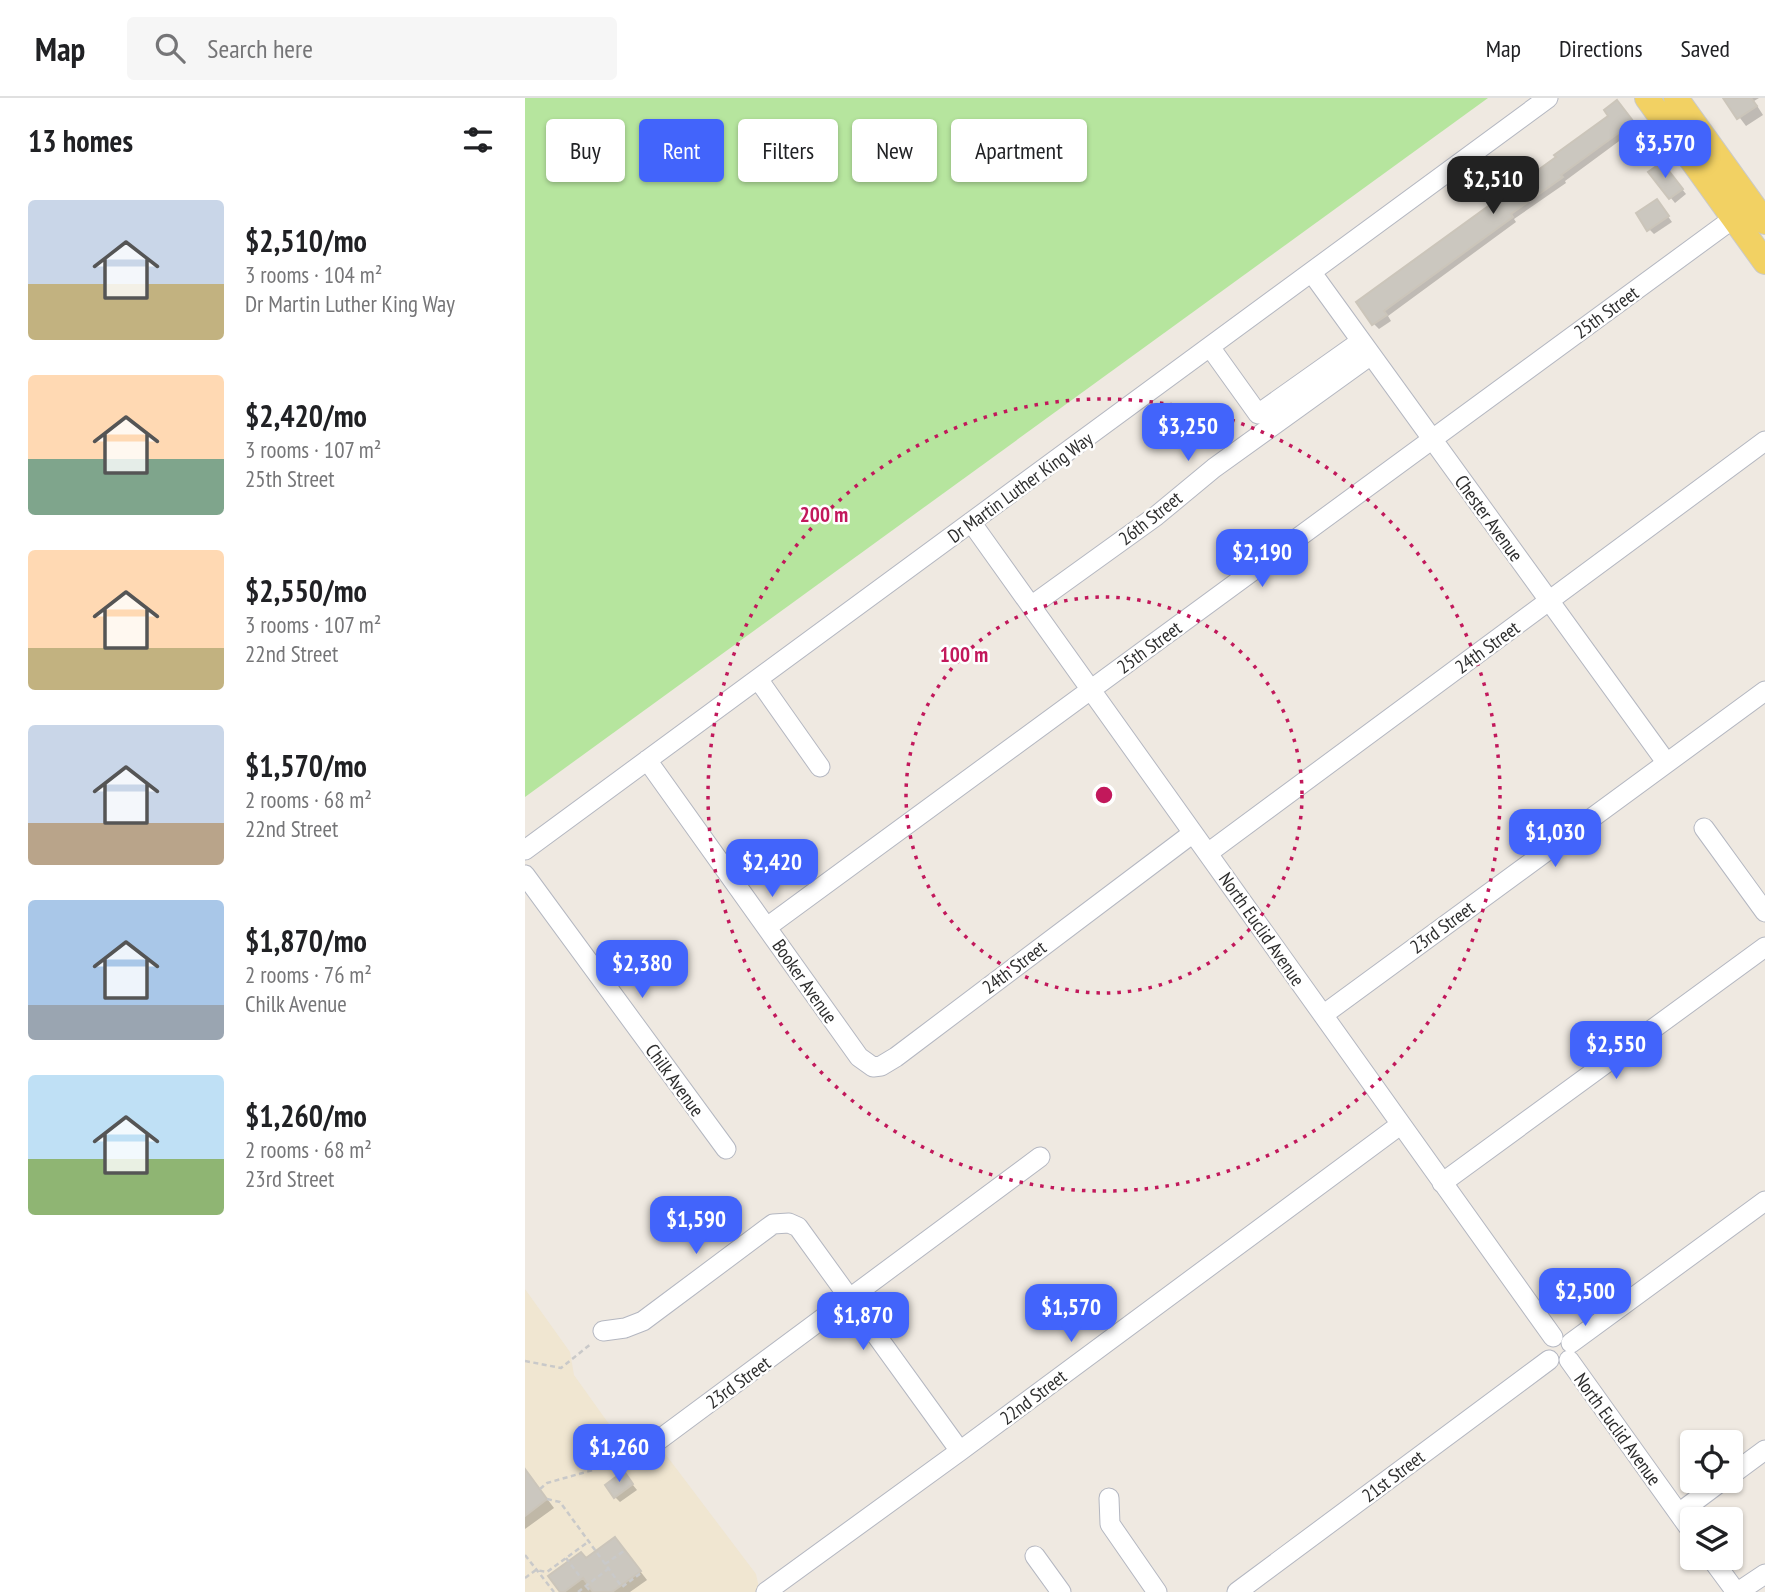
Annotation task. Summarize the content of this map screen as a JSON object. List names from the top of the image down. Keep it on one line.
{"streets":{"street":["25th Street","Dr Martin Luther King Way","26th Street","Chester Avenue","24th Street","23rd Street","North Euclid Avenue","Booker Avenue","Chilk Avenue","22nd Street","21st Street"]},"crossings":[["25th Street","Chester Avenue"],["25th Street","North Euclid Avenue"],["25th Street","Booker Avenue"],["Dr Martin Luther King Way","Chester Avenue"],["Dr Martin Luther King Way","North Euclid Avenue"],["Dr Martin Luther King Way","Booker Avenue"],["26th Street","Chester Avenue"],["26th Street","North Euclid Avenue"],["Chester Avenue","24th Street"],["Chester Avenue","23rd Street"],["24th Street","North Euclid Avenue"],["24th Street","Booker Avenue"],["23rd Street","North Euclid Avenue"],["North Euclid Avenue","22nd Street"],["North Euclid Avenue","21st Street"]],"page":{"header":"Map","search":"Search here","nav":["Map","Directions","Saved"],"heading":"13 homes","chip":["Buy","Rent","Filters","New","Apartment"],"price":["$3,570","$2,510","$3,250","$2,190","$1,030","$2,420","$2,380","$2,550","$1,590","$2,500","$1,570","$1,870","$1,260"],"list":[{"name":"$2,510/mo","note":"3 rooms · 104 m² · Dr Martin Luther King Way"},{"name":"$2,420/mo","note":"3 rooms · 107 m² · 25th Street"},{"name":"$2,550/mo","note":"3 rooms · 107 m² · 22nd Street"},{"name":"$1,570/mo","note":"2 rooms · 68 m² · 22nd Street"},{"name":"$1,870/mo","note":"2 rooms · 76 m² · Chilk Avenue"},{"name":"$1,260/mo","note":"2 rooms · 68 m² · 23rd Street"}]},"rings":["200 m","100 m"]}
